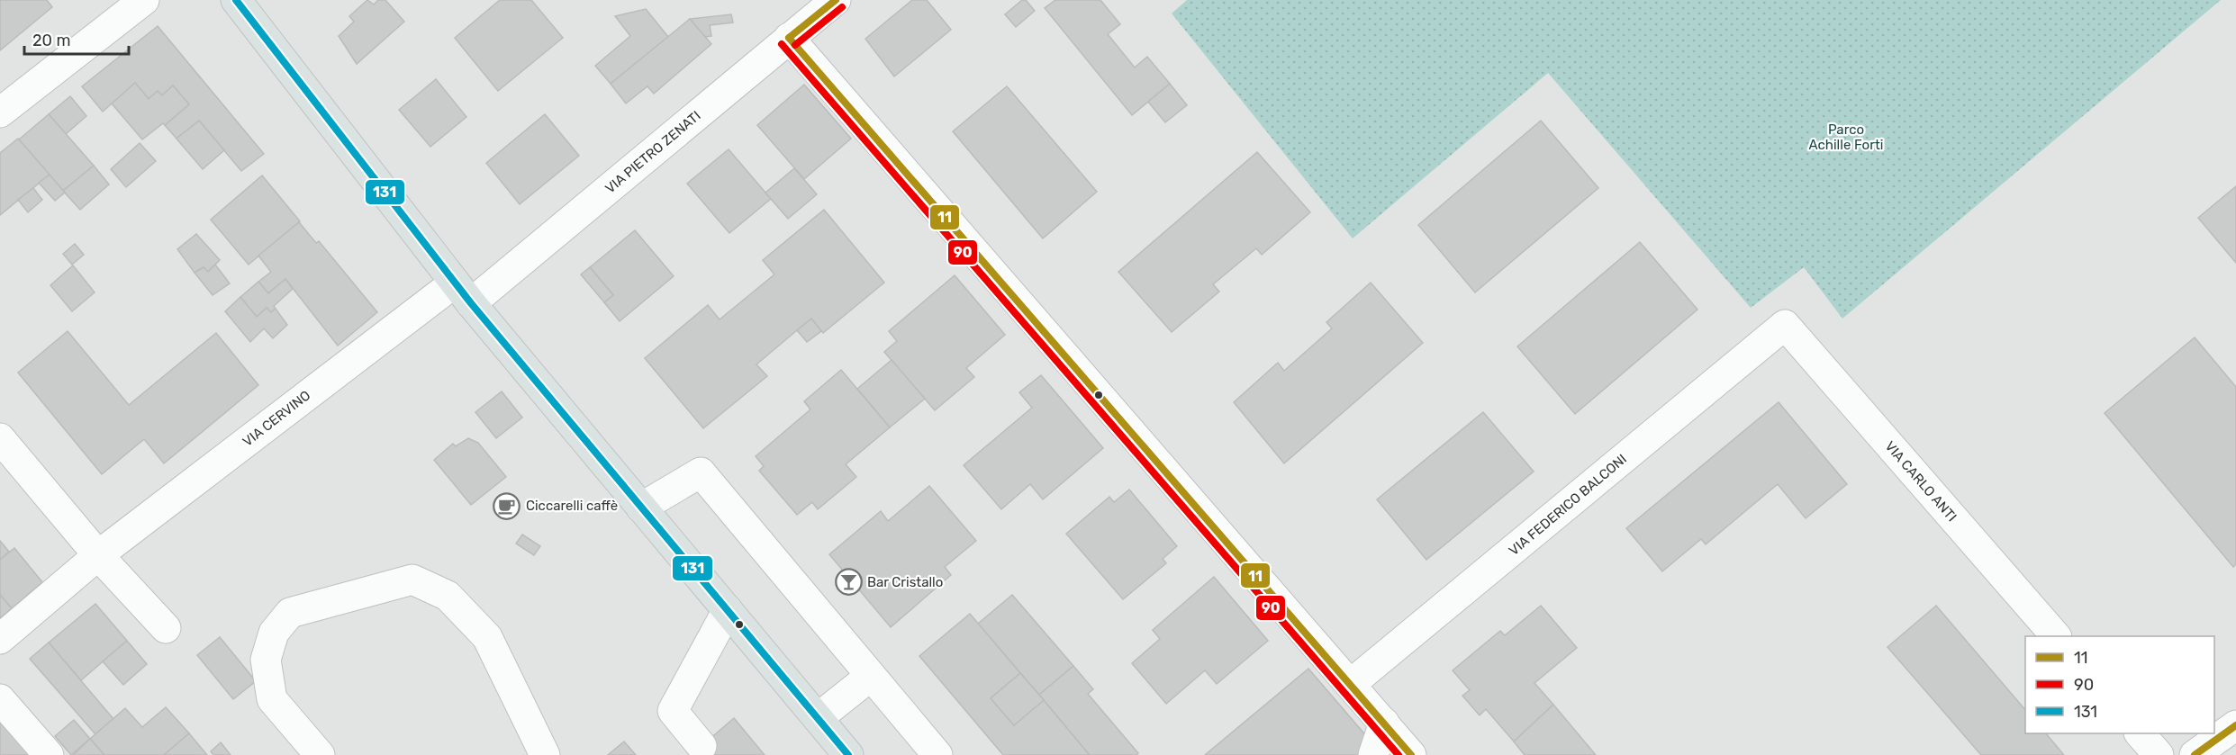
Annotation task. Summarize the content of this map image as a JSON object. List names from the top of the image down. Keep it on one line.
{"streets":{"street":["VIA PIETRO ZENATI","VIA CERVINO","VIA CARLO ANTI","VIA FEDERICO BALCONI"]},"crossings":[["VIA PIETRO ZENATI","VIA CERVINO"],["VIA CARLO ANTI","VIA FEDERICO BALCONI"]],"parks":["Parco Achille Forti"],"places":{"cafe":["Ciccarelli caffè"],"bar":["Bar Cristallo"]},"lines":["transit line 11","transit line 131","transit line 90"],"legend":["11","90","131"],"scale_bar":"20 m"}
